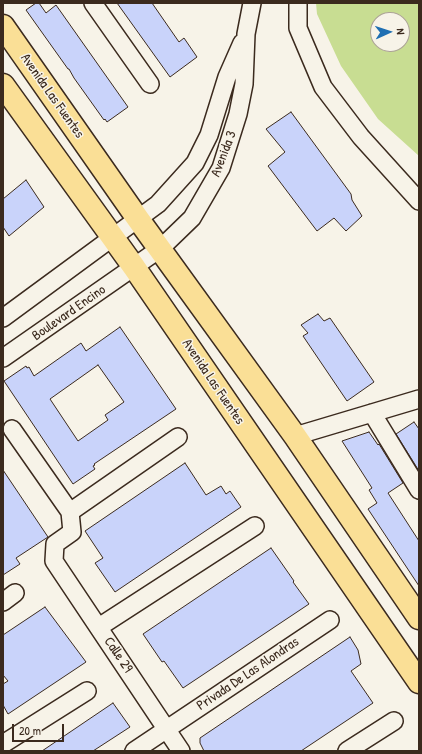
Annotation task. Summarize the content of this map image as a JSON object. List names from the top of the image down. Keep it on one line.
{"streets":{"main road":["Avenida Las Fuentes"],"street":["Avenida 3","Boulevard Encino","Calle 29","Privada De Las Alondras"]},"crossings":[["Avenida Las Fuentes","Avenida 3"],["Avenida Las Fuentes","Boulevard Encino"],["Avenida 3","Boulevard Encino"],["Calle 29","Privada De Las Alondras"]],"scale_bar":"20 m","north":"right"}
